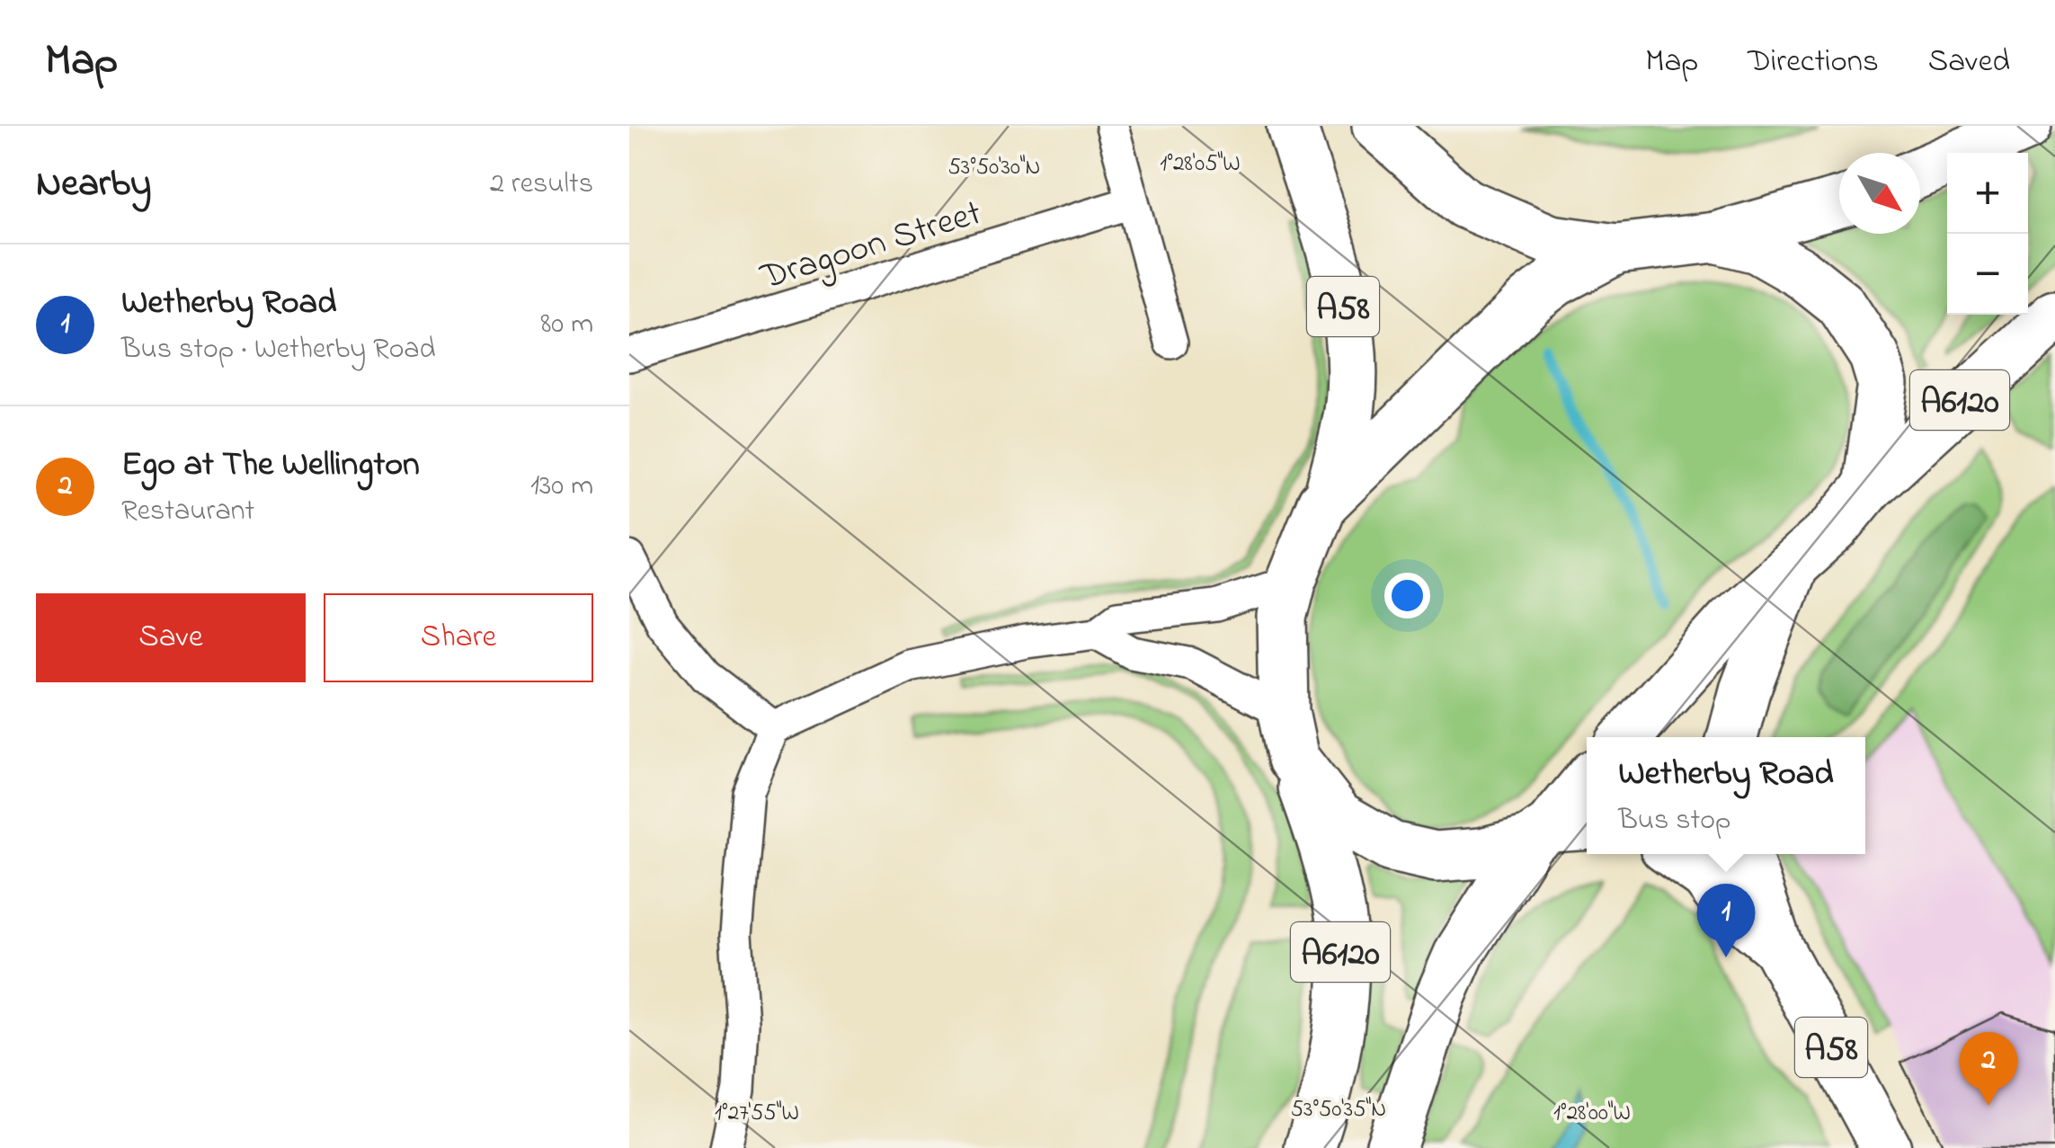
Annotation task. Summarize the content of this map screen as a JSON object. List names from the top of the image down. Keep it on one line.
{"streets":{"main road":["A58","A6120"],"street":["Dragoon Street"]},"north":"bottom right","page":{"header":"Map","nav":["Map","Directions","Saved"],"heading":["Nearby","2 results"],"map_buttons":["+","−"],"list":[{"mark":"1","name":"Wetherby Road","note":"Bus stop · Wetherby Road","value":"80 m"},{"mark":"2","name":"Ego at The Wellington","note":"Restaurant","value":"130 m"}],"buttons":["Save","Share"],"popup":["Wetherby Road","Bus stop"],"pins":["1","2"]},"coordinates":["1°28'05\"W","53°50'30\"N","53°50'35\"N","1°27'55\"W","1°28'00\"W"]}
